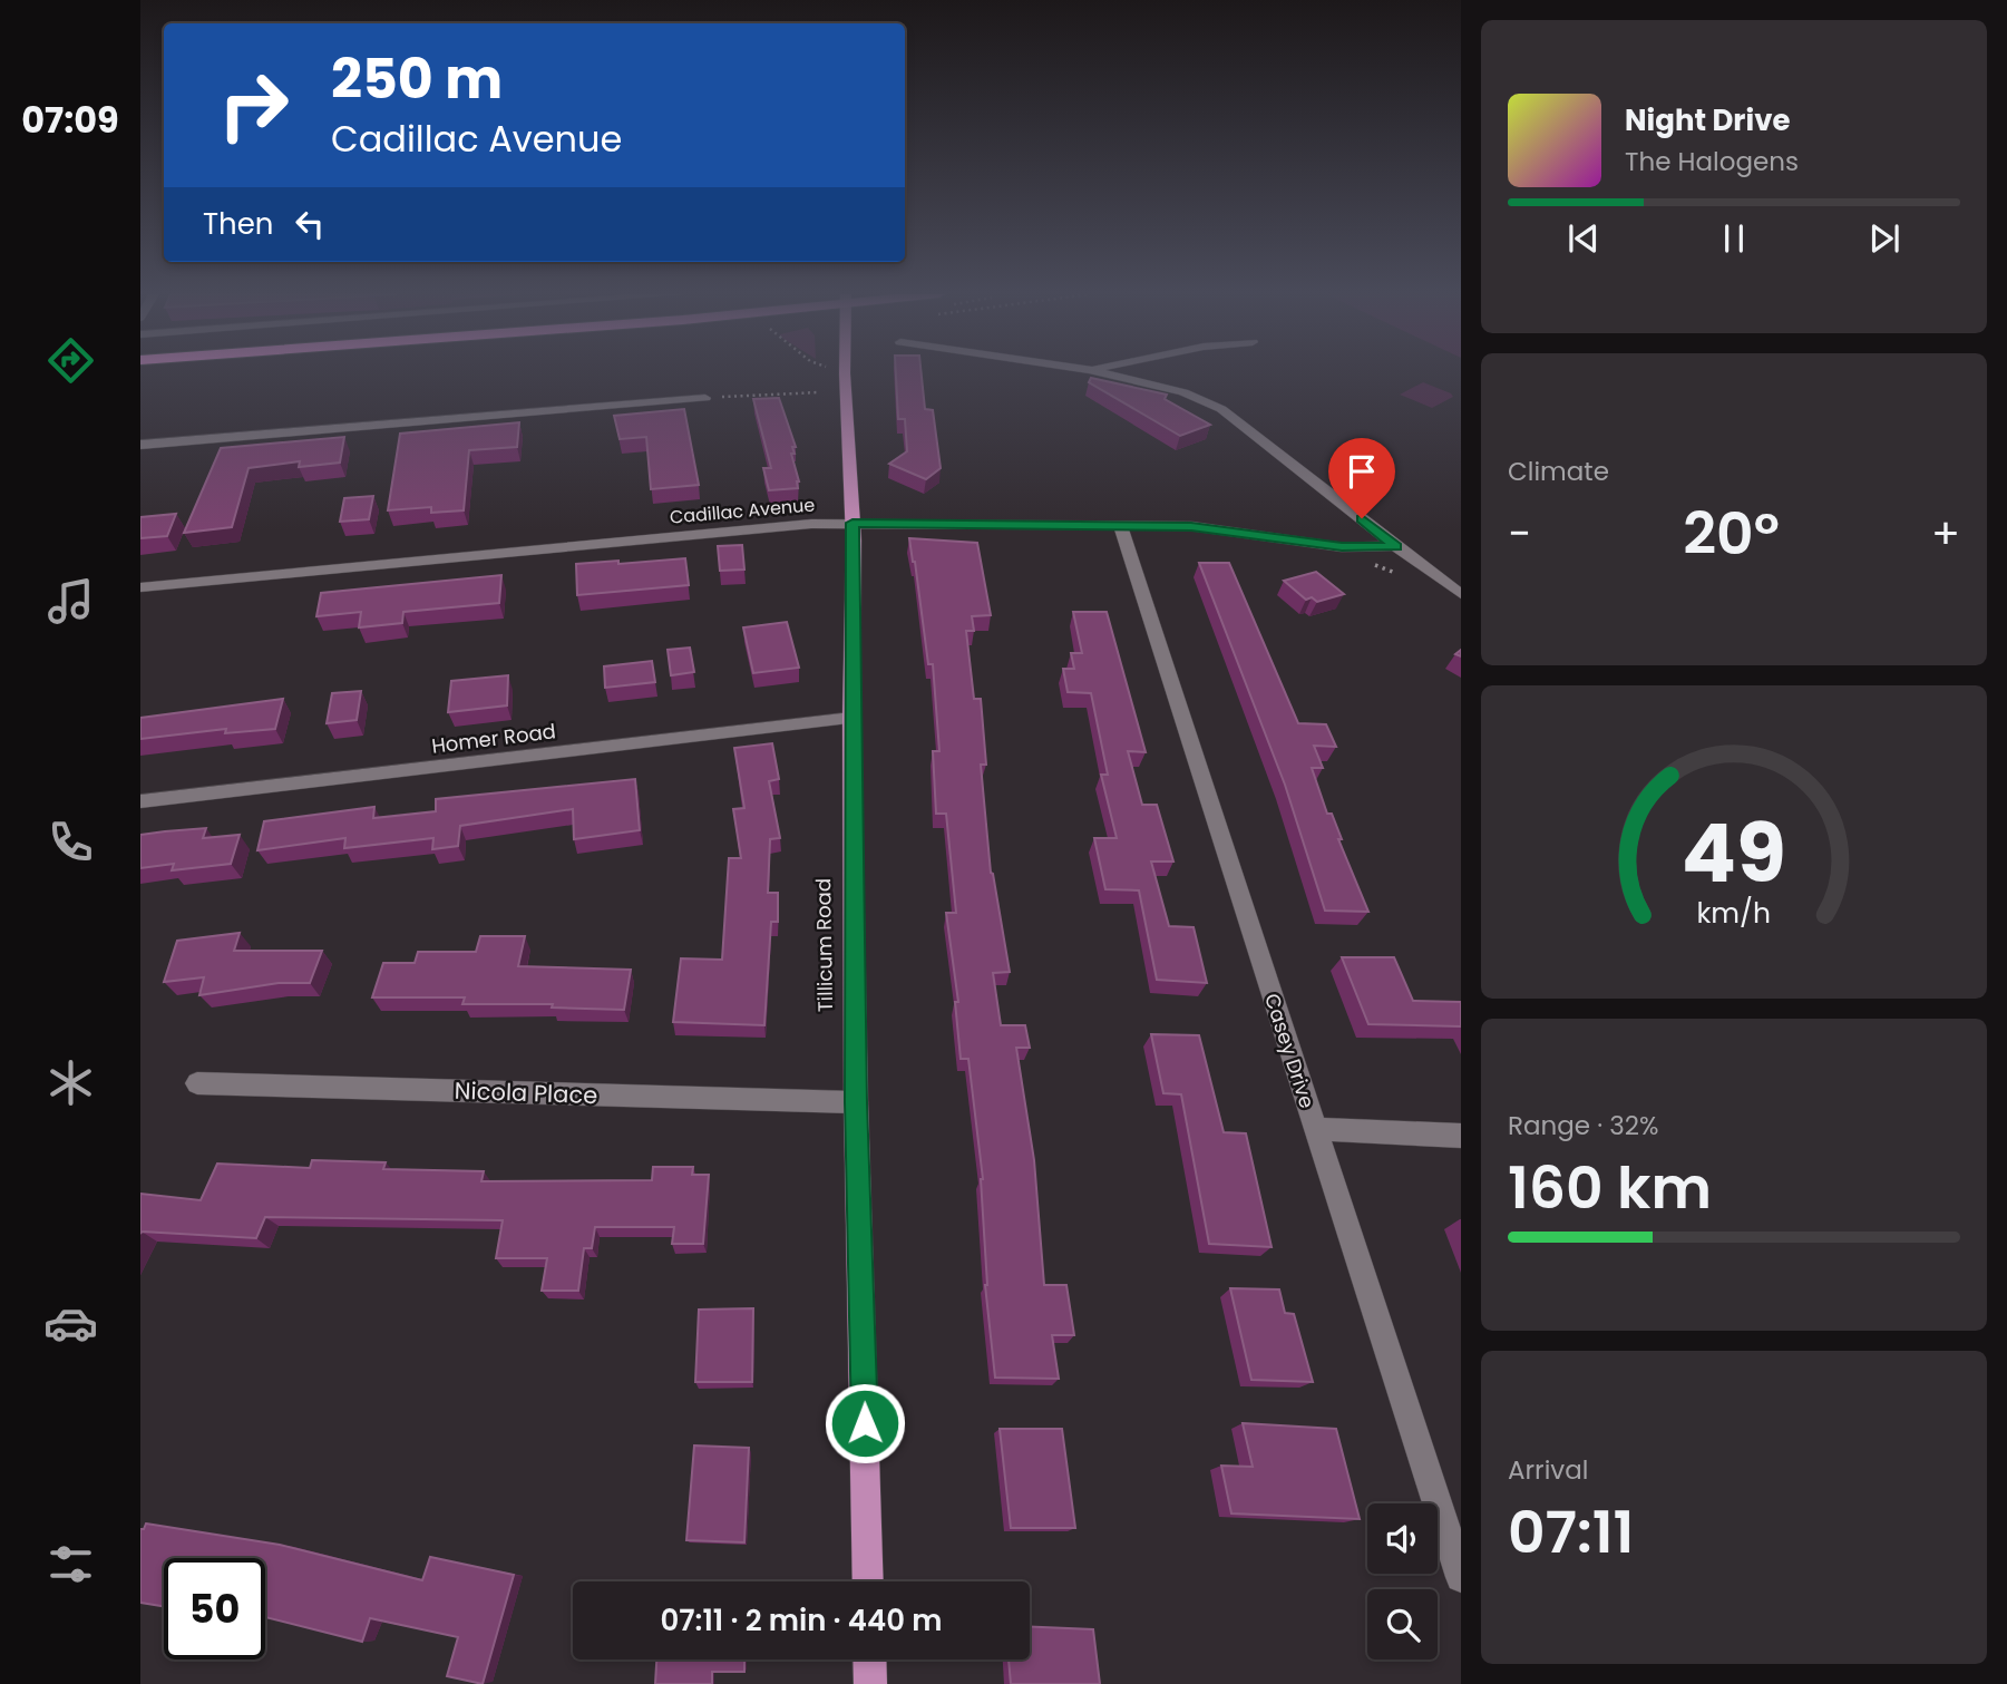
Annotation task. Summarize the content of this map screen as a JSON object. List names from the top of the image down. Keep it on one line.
{"streets":{"main road":["Tillicum Road"],"street":["Cadillac Avenue","Homer Road","Casey Drive","Nicola Place"]},"crossings":[["Cadillac Avenue","Tillicum Road"],["Cadillac Avenue","Casey Drive"],["Homer Road","Tillicum Road"],["Tillicum Road","Nicola Place"]],"page":{"tabs":"07:09","turn":["250 m","Cadillac Avenue"],"song":["Night Drive","The Halogens"],"then":"Then","tile":["Climate",["Range · 32%","160 km"],["Arrival","07:11"]],"heat":["−","20°","+"],"limit":"50","trip":"07:11 · 2 min · 440 m","gauge":["49","km/h"]}}
